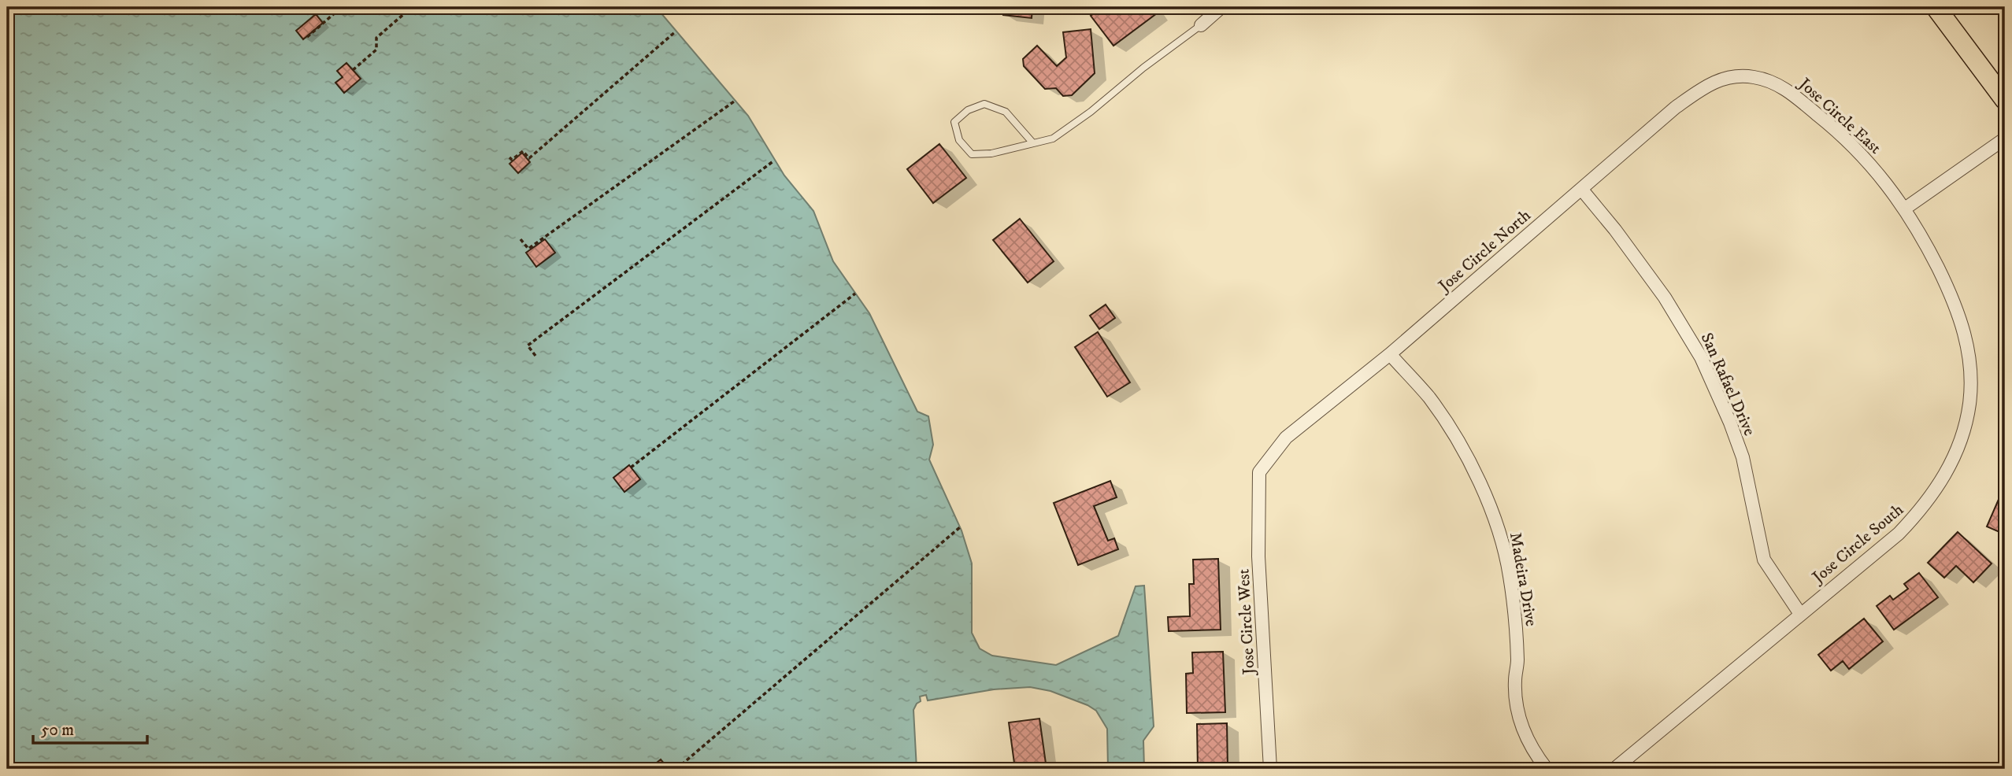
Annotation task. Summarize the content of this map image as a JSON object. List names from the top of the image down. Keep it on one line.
{"streets":{"street":["Jose Circle East","Jose Circle North","San Rafael Drive","Jose Circle South","Madeira Drive","Jose Circle West"]},"crossings":[["Jose Circle East","Jose Circle North"],["Jose Circle East","Jose Circle South"],["Jose Circle North","San Rafael Drive"],["Jose Circle North","Madeira Drive"],["Jose Circle North","Jose Circle West"],["San Rafael Drive","Jose Circle South"]],"scale_bar":"50 m"}
